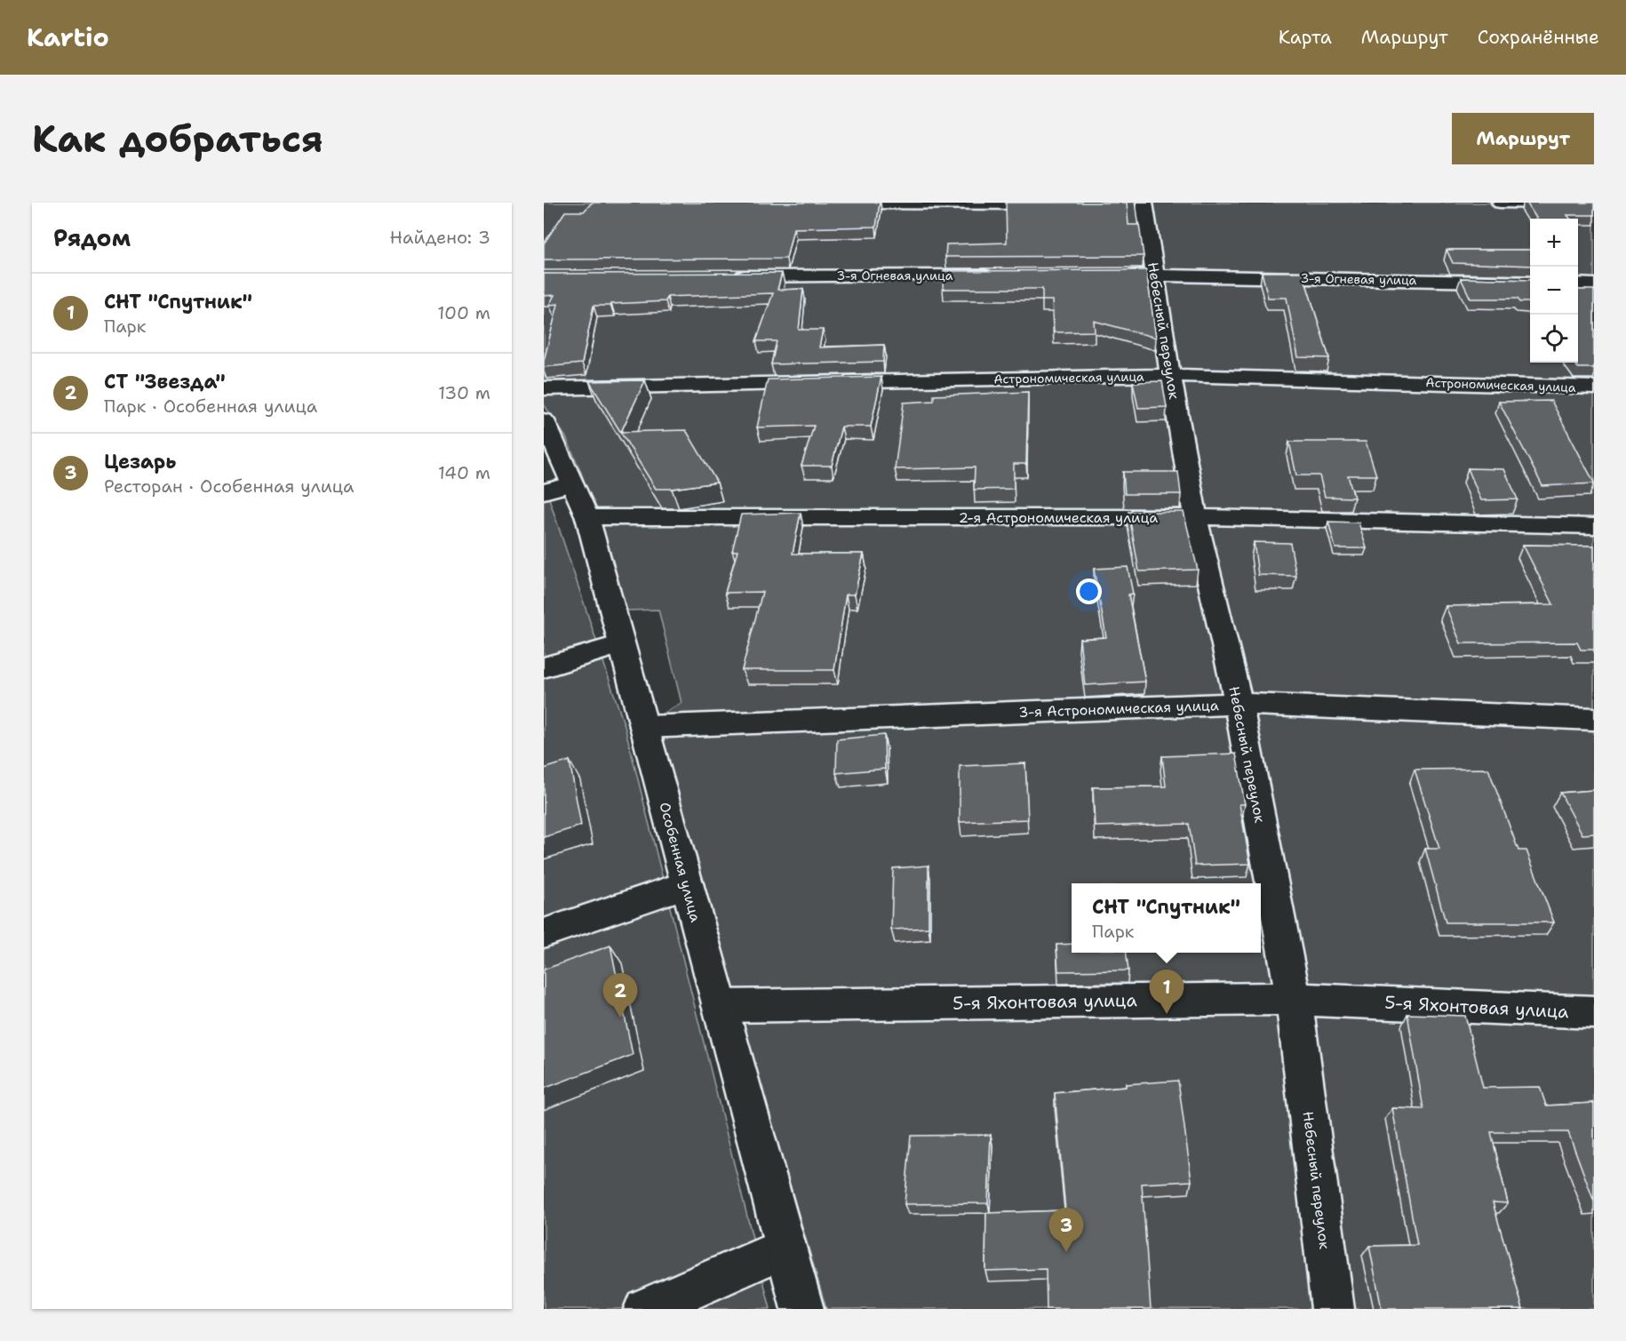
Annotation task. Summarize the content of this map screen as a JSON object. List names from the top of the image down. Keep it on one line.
{"streets":{"main road":["3-я Огневая улица","Небесный переулок","Астрономическая улица","2-я Астрономическая улица","3-я Астрономическая улица","Особенная улица","5-я Яхонтовая улица"]},"crossings":[["3-я Огневая улица","Небесный переулок"],["Небесный переулок","Астрономическая улица"],["Небесный переулок","2-я Астрономическая улица"],["Небесный переулок","3-я Астрономическая улица"],["Небесный переулок","5-я Яхонтовая улица"],["2-я Астрономическая улица","Особенная улица"],["3-я Астрономическая улица","Особенная улица"],["Особенная улица","5-я Яхонтовая улица"]],"page":{"header":"Kartio","nav":["Карта","Маршрут","Сохранённые"],"buttons":"Маршрут","title":"Как добраться","heading":["Рядом","Найдено: 3"],"map_buttons":["+","−"],"list":[{"mark":"1","name":"СНТ \"Спутник\"","note":"Парк","value":"100 m"},{"mark":"2","name":"СТ \"Звезда\"","note":"Парк · Особенная улица","value":"130 m"},{"mark":"3","name":"Цезарь","note":"Ресторан · Особенная улица","value":"140 m"}],"popup":["СНТ \"Спутник\"","Парк"],"pins":["1","2","3"]}}
